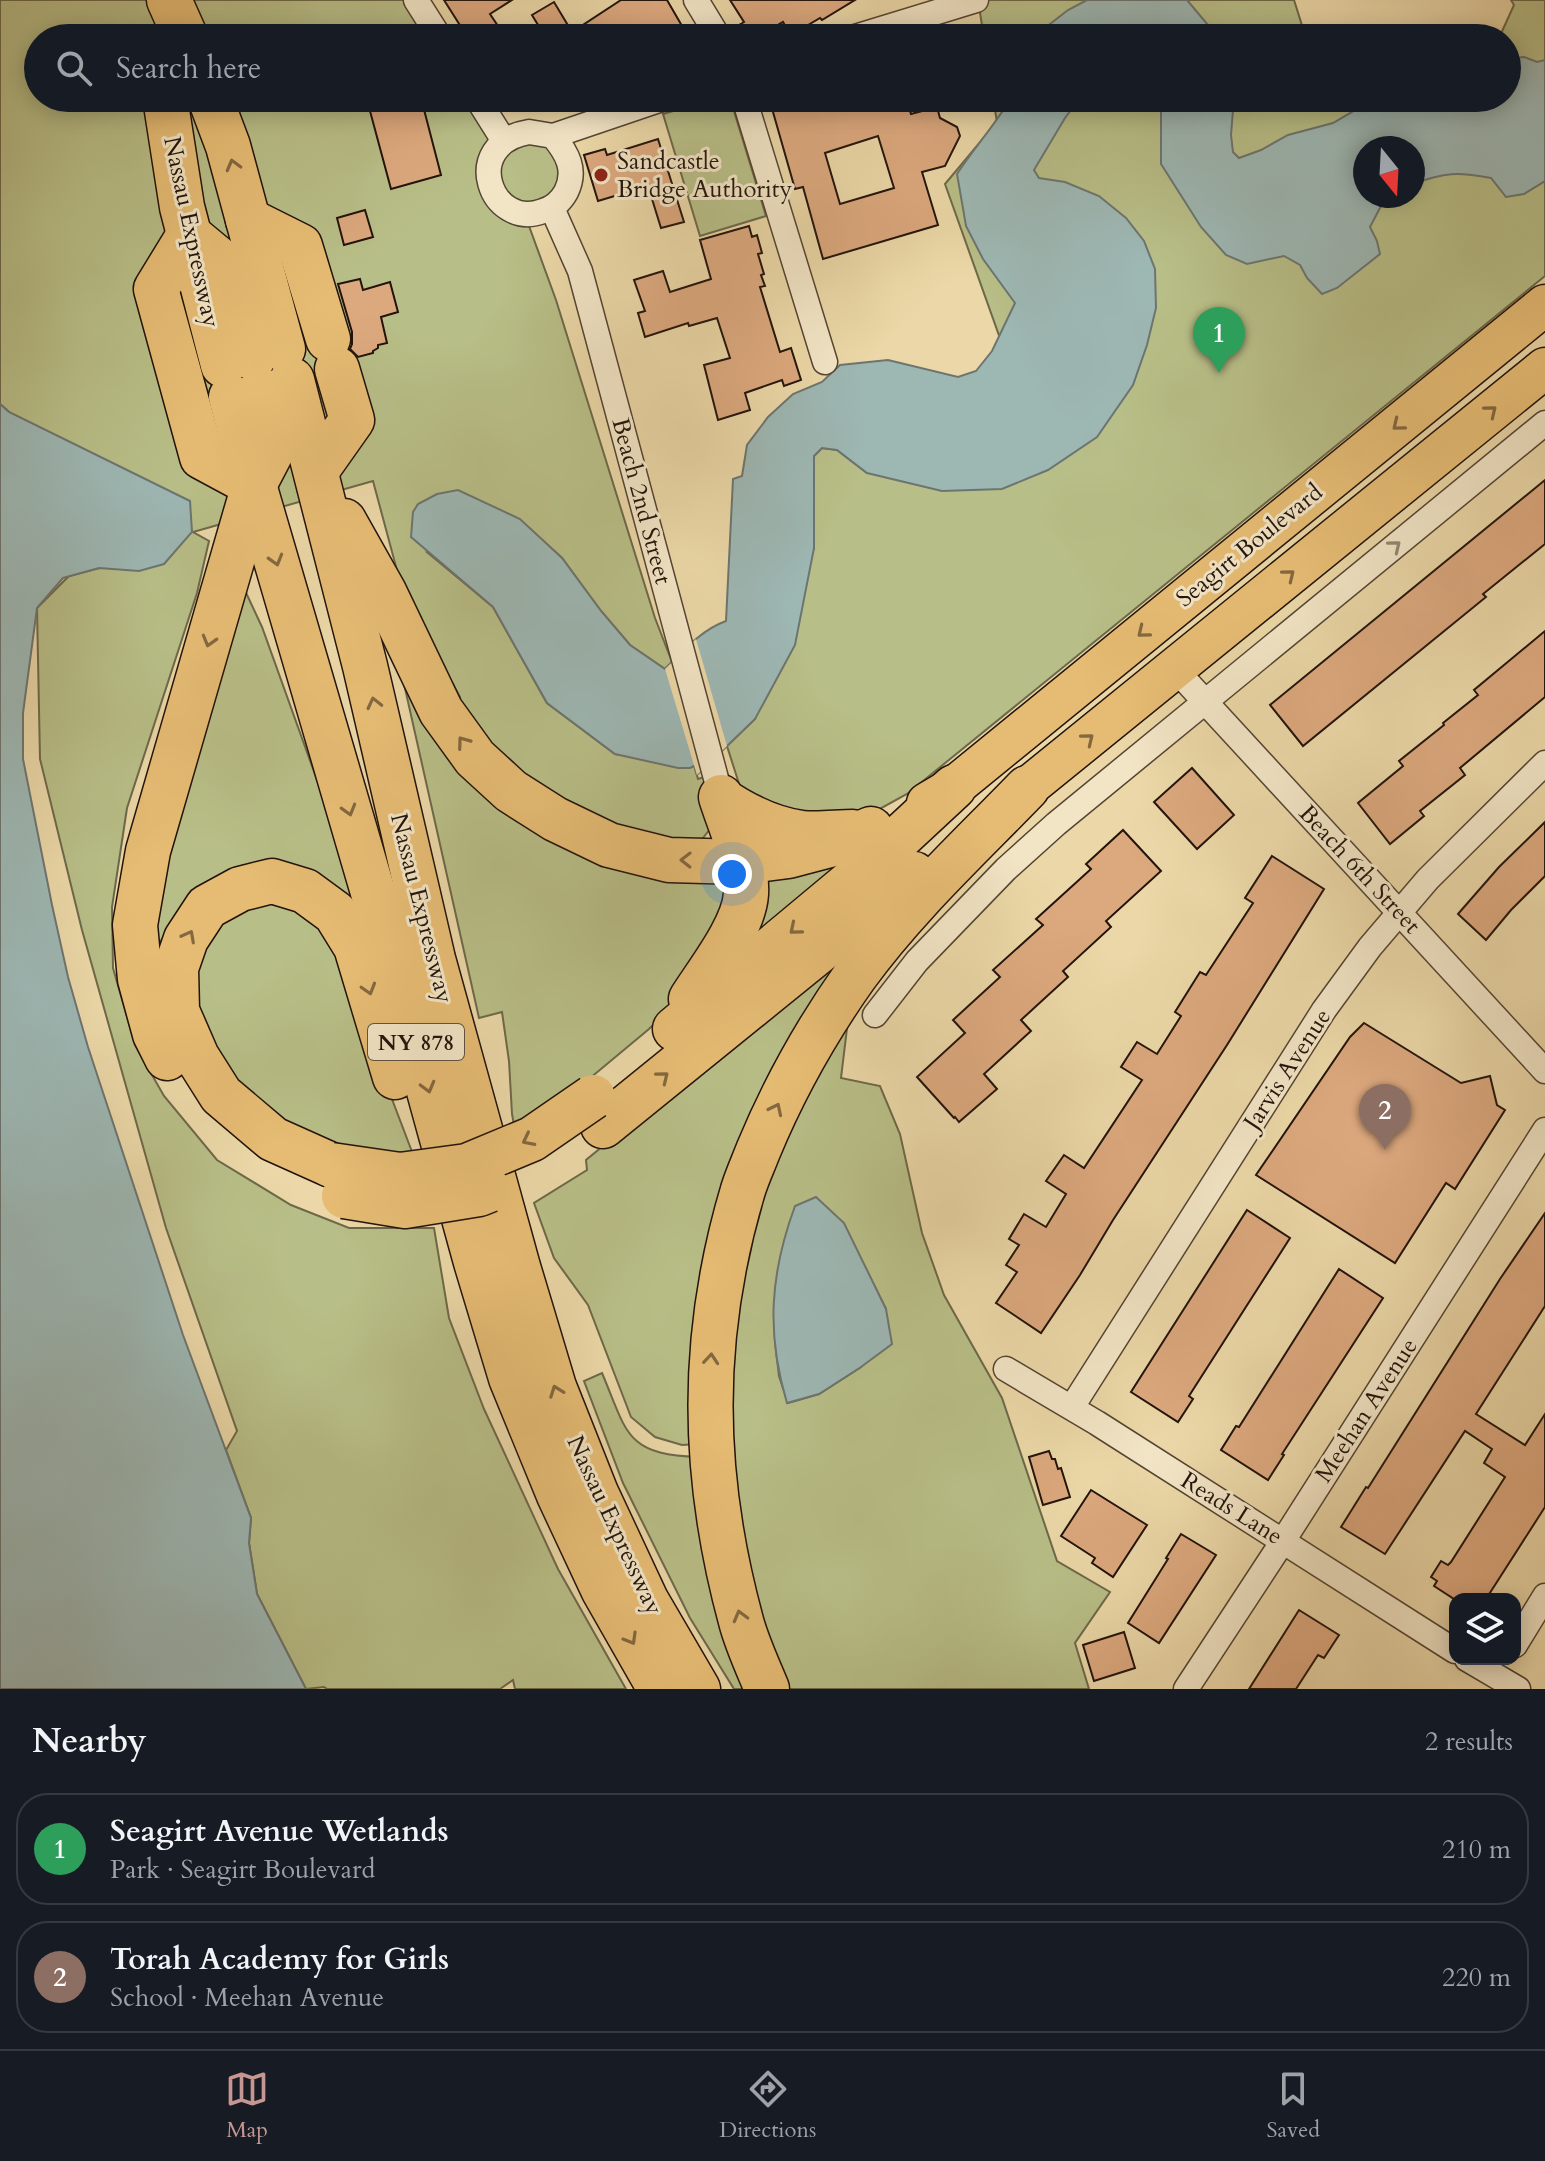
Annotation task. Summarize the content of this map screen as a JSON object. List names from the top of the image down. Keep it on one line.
{"streets":{"highway":["Nassau Expressway","NY 878"],"main road":["Seagirt Boulevard"],"street":["Beach 2nd Street","Beach 6th Street","Jarvis Avenue","Meehan Avenue","Reads Lane"]},"crossings":[["Seagirt Boulevard","Beach 6th Street"],["Beach 6th Street","Jarvis Avenue"],["Jarvis Avenue","Reads Lane"],["Meehan Avenue","Reads Lane"]],"places":["Sandcastle Bridge Authority"],"north":"bottom","page":{"search":"Search here","pins":["1","2"],"heading":["Nearby","2 results"],"list":[{"mark":"1","name":"Seagirt Avenue Wetlands","note":"Park · Seagirt Boulevard","value":"210 m"},{"mark":"2","name":"Torah Academy for Girls","note":"School · Meehan Avenue","value":"220 m"}],"nav":["Map","Directions","Saved"]}}
